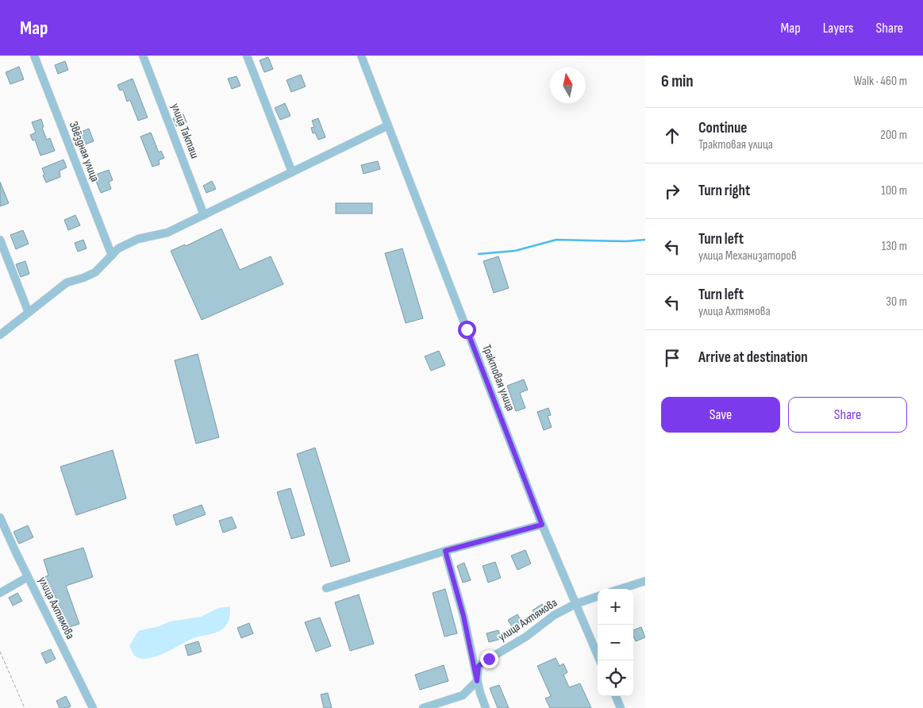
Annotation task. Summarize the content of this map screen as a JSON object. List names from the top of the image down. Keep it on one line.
{"streets":{"street":["улица Такташ","Звёздная улица","Трактовая улица","улица Ахтямова"]},"crossings":[["Трактовая улица","улица Ахтямова"]],"north":"top","page":{"header":"Map","nav":["Map","Layers","Share"],"heading":["6 min","Walk · 460 m"],"list":[["Continue","Трактовая улица","200 m"],["Turn right","100 m"],["Turn left","улица Механизаторов","130 m"],["Turn left","улица Ахтямова","30 m"],"Arrive at destination"],"buttons":["Save","Share"],"map_buttons":["+","−"]}}
